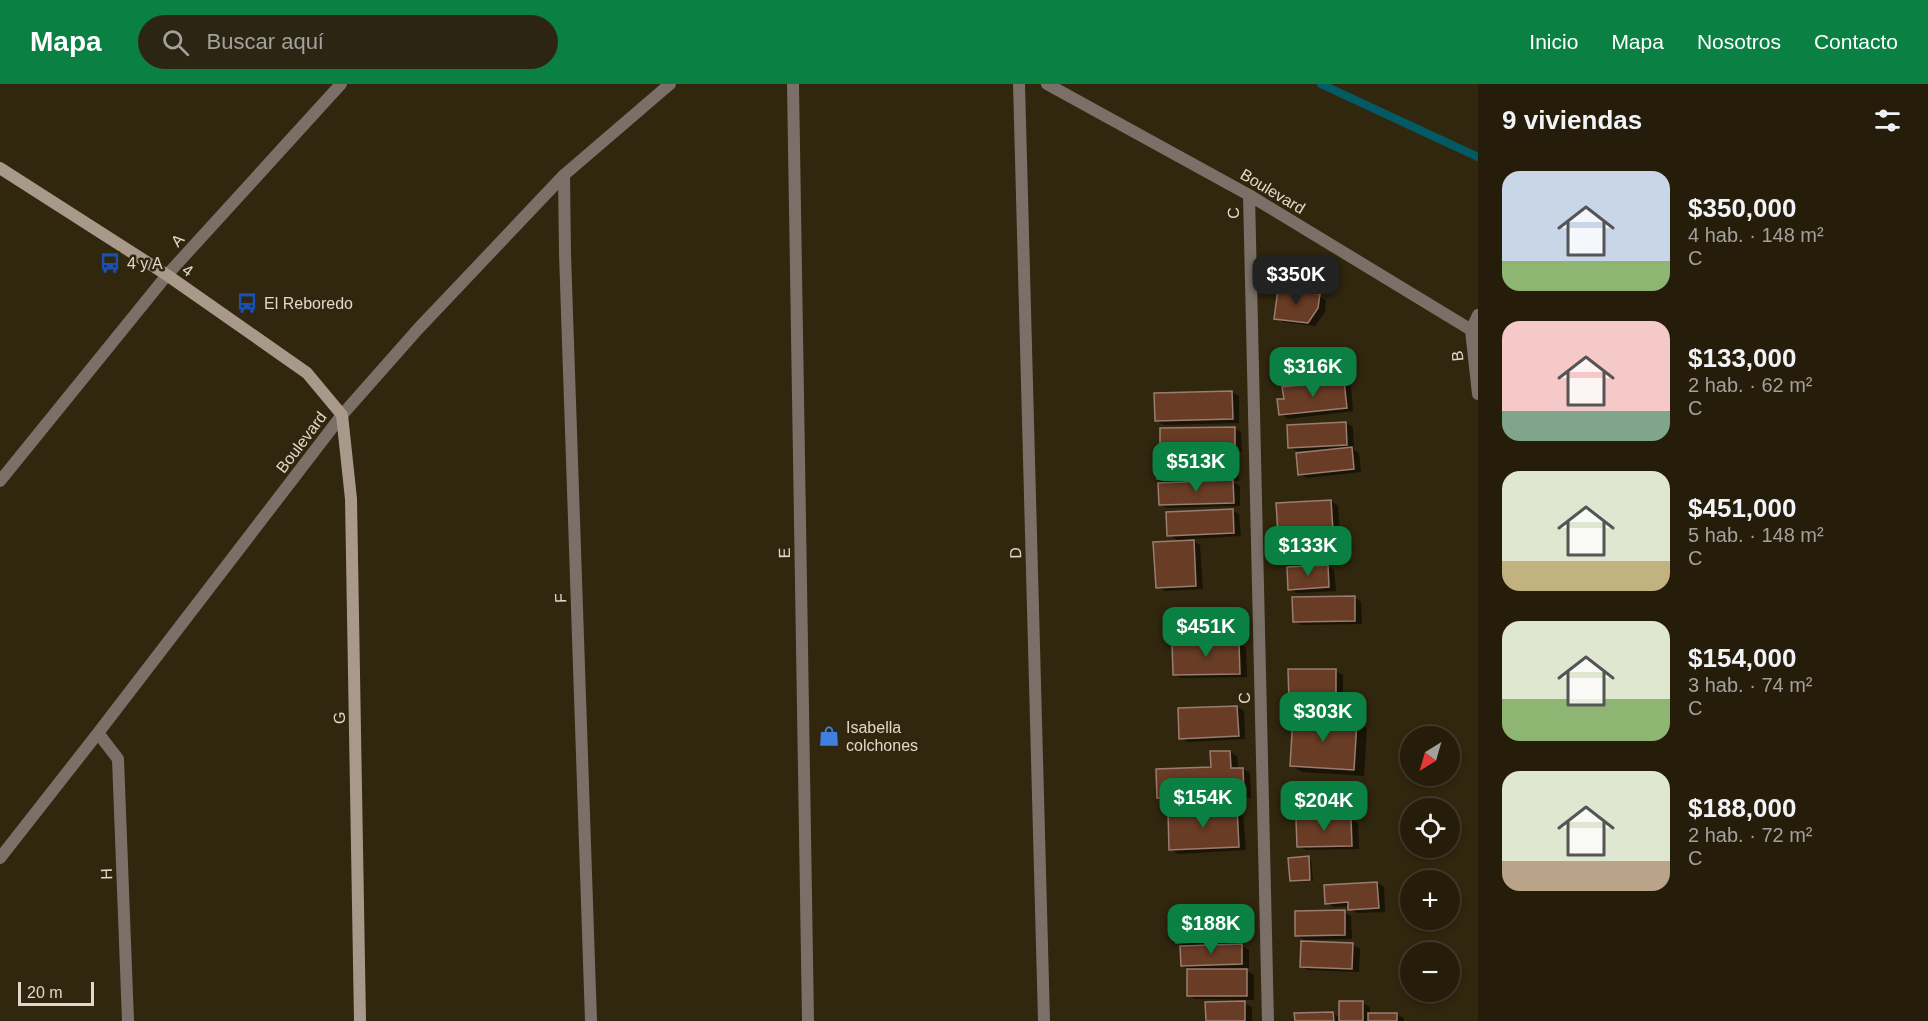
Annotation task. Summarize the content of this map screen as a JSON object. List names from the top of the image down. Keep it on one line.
{"streets":{"street":["Boulevard","C","A","4","B","E","D","F","G","H"]},"crossings":[["Boulevard","C"],["Boulevard","4"],["Boulevard","B"],["Boulevard","F"],["Boulevard","G"],["Boulevard","H"],["A","4"],["4","G"]],"places":{"bus stop":["4 y A","El Reboredo"],"shop":["Isabella colchones"]},"scale_bar":"20 m","north":"bottom left","page":{"header":"Mapa","search":"Buscar aquí","nav":["Inicio","Mapa","Nosotros","Contacto"],"heading":"9 viviendas","list":[{"name":"$350,000","note":"4 hab. · 148 m² · C"},{"name":"$133,000","note":"2 hab. · 62 m² · C"},{"name":"$451,000","note":"5 hab. · 148 m² · C"},{"name":"$154,000","note":"3 hab. · 74 m² · C"},{"name":"$188,000","note":"2 hab. · 72 m² · C"}],"price":["$350K","$316K","$513K","$133K","$451K","$303K","$154K","$204K","$188K"],"map_buttons":["+","−"],"scale":"20 m"}}
